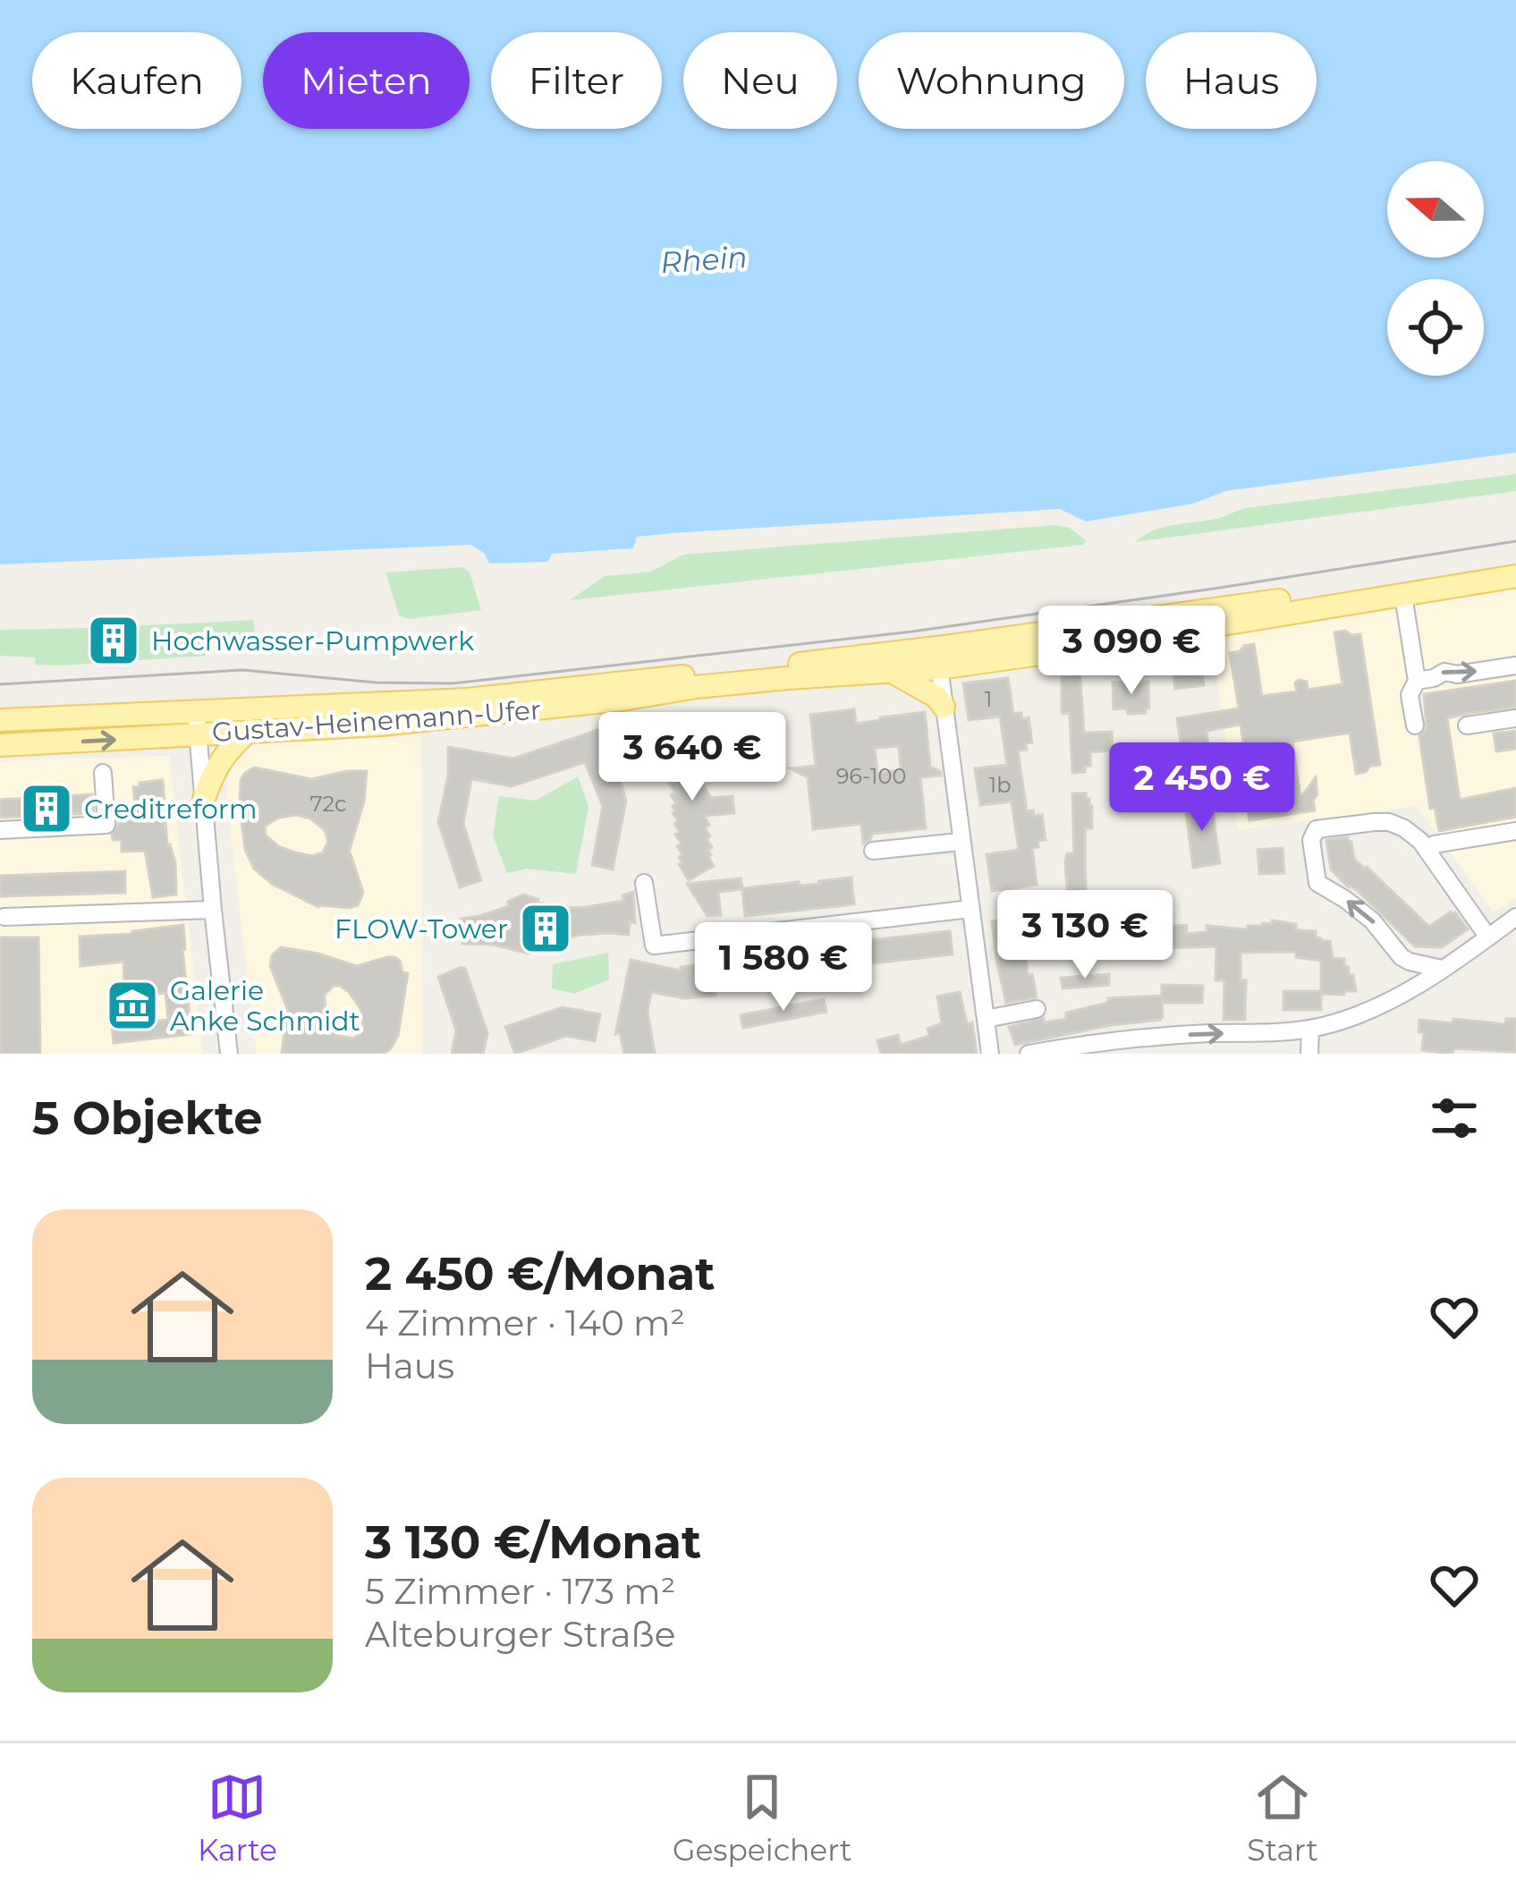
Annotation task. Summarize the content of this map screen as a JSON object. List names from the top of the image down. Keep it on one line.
{"streets":{"main road":["Gustav-Heinemann-Ufer"]},"water":["Rhein"],"places":{"building":["Hochwasser-Pumpwerk","Creditreform","FLOW-Tower"],"museum":["Galerie Anke Schmidt"]},"house_numbers":["1","96-100","1b","72c"],"north":"left","page":{"chip":["Kaufen","Mieten","Filter","Neu","Wohnung","Haus"],"price":["3 090 €","3 640 €","2 450 €","3 130 €","1 580 €"],"heading":"5 Objekte","list":[{"name":"2 450 €/Monat","note":"4 Zimmer · 140 m² · Haus"},{"name":"3 130 €/Monat","note":"5 Zimmer · 173 m² · Alteburger Straße"}],"tabs":["Karte","Gespeichert","Start"]}}
